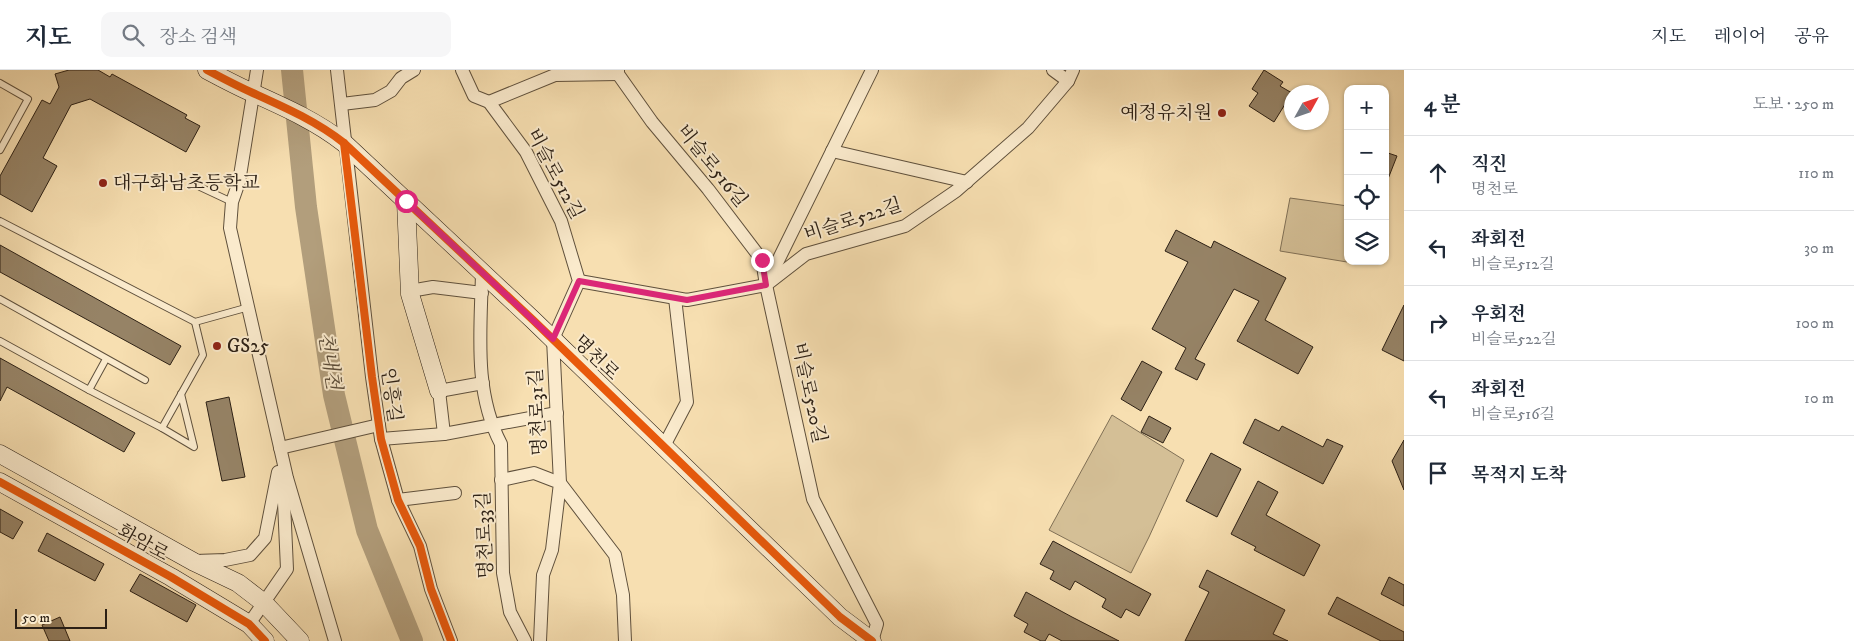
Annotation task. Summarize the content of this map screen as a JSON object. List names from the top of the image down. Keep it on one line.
{"streets":{"street":["비슬로516길","비슬로512길","비슬로522길","명천로","비슬로520길","인흥길","명천로31길","명천로33길","화암로"]},"crossings":[["비슬로516길","비슬로512길"],["비슬로516길","비슬로522길"],["비슬로516길","비슬로520길"],["비슬로512길","비슬로522길"],["비슬로522길","비슬로520길"],["명천로","비슬로520길"],["명천로","인흥길"],["명천로","명천로31길"],["명천로","명천로33길"]],"water":["천내천"],"places":["예정유치원","대구화남초등학교","GS25"],"scale_bar":"50 m","north":"top right","page":{"header":"지도","search":"장소 검색","nav":["지도","레이어","공유"],"heading":["4 분","도보 · 250 m"],"map_buttons":["+","−"],"list":[["직진","명천로","110 m"],["좌회전","비슬로512길","30 m"],["우회전","비슬로522길","100 m"],["좌회전","비슬로516길","10 m"],"목적지 도착"],"scale":"50 m"}}
